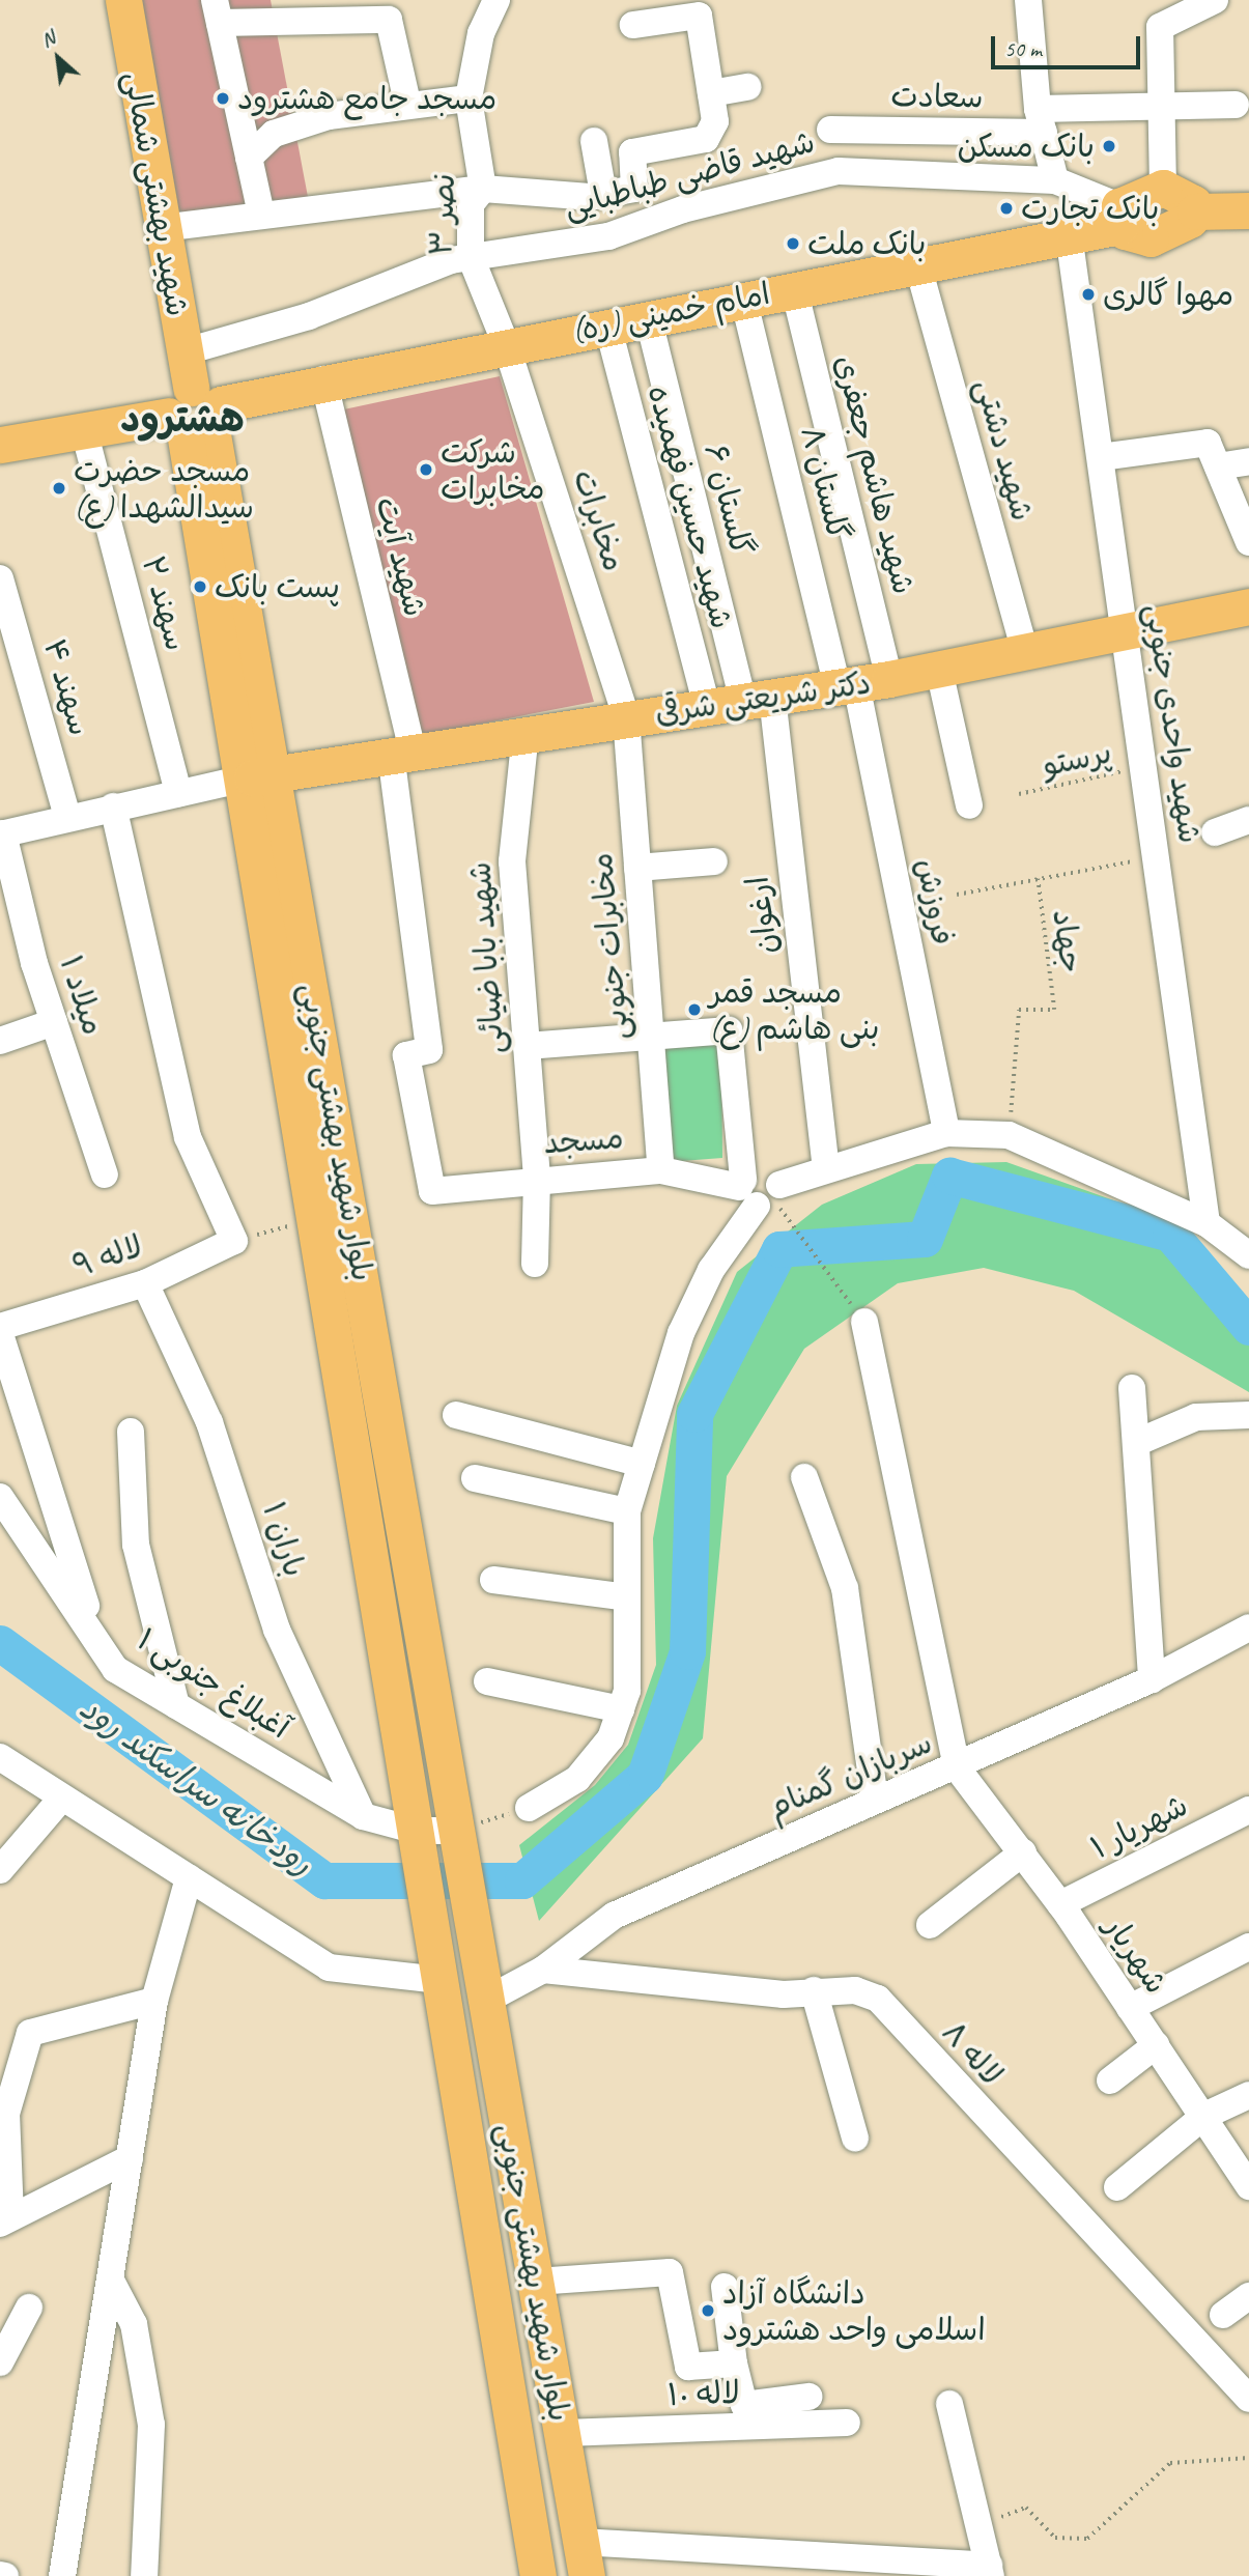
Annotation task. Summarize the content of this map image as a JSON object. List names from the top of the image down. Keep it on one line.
{"streets":{"main road":["شهید بهشتی شمالی","امام خمینی (ره)","دکتر شریعتی شرقی","بلوار شهید بهشتی جنوبی"],"street":["سعادت","شهید قاضی طباطبایی","نصر ۳","شهید دشتی","شهيد هاشم جعفری","گلستان ۸","گلستان ۶","شهيد حسین فهمیده","مخابرات","شهید آیت","سهند ۲","سهند ۴","شهید واحدی جنوبی","فروزش","ارغوان","مخابرات جنوبی","شهيد بابا ضيائی","میلاد ۱","مسجد","لاله ۹","باران ۱","آغبلاغ جنوبی ۱","سربازان گمنام","شهریار ۱","شهریار","لاله ۸","لاله ۱۰"],"path":["پرستو","جهاد"]},"crossings":[["شهید قاضی طباطبایی","شهید بهشتی شمالی"],["شهید قاضی طباطبایی","نصر ۳"],["شهید قاضی طباطبایی","امام خمینی (ره)"],["شهید بهشتی شمالی","امام خمینی (ره)"],["شهید بهشتی شمالی","بلوار شهید بهشتی جنوبی"],["نصر ۳","امام خمینی (ره)"],["نصر ۳","مخابرات"],["امام خمینی (ره)","شهید دشتی"],["امام خمینی (ره)","شهيد هاشم جعفری"],["امام خمینی (ره)","گلستان ۸"],["امام خمینی (ره)","گلستان ۶"],["امام خمینی (ره)","شهيد حسین فهمیده"],["امام خمینی (ره)","مخابرات"],["امام خمینی (ره)","شهید آیت"],["امام خمینی (ره)","سهند ۲"],["امام خمینی (ره)","شهید واحدی جنوبی"],["امام خمینی (ره)","بلوار شهید بهشتی جنوبی"],["شهید دشتی","دکتر شریعتی شرقی"],["شهيد هاشم جعفری","گلستان ۸"],["شهيد هاشم جعفری","دکتر شریعتی شرقی"],["شهيد هاشم جعفری","فروزش"],["گلستان ۸","دکتر شریعتی شرقی"],["گلستان ۸","فروزش"],["گلستان ۶","دکتر شریعتی شرقی"],["گلستان ۶","ارغوان"],["شهيد حسین فهمیده","دکتر شریعتی شرقی"],["مخابرات","دکتر شریعتی شرقی"],["مخابرات","مخابرات جنوبی"],["شهید آیت","دکتر شریعتی شرقی"],["شهید آیت","مسجد"],["دکتر شریعتی شرقی","شهید واحدی جنوبی"],["دکتر شریعتی شرقی","فروزش"],["دکتر شریعتی شرقی","ارغوان"],["دکتر شریعتی شرقی","مخابرات جنوبی"],["دکتر شریعتی شرقی","شهيد بابا ضيائی"],["دکتر شریعتی شرقی","بلوار شهید بهشتی جنوبی"],["شهید واحدی جنوبی","پرستو"],["شهید واحدی جنوبی","جهاد"],["مخابرات جنوبی","مسجد"],["شهيد بابا ضيائی","مسجد"],["بلوار شهید بهشتی جنوبی","آغبلاغ جنوبی ۱"],["بلوار شهید بهشتی جنوبی","سربازان گمنام"],["بلوار شهید بهشتی جنوبی","لاله ۱۰"],["لاله ۹","باران ۱"],["باران ۱","آغبلاغ جنوبی ۱"],["سربازان گمنام","شهریار"],["سربازان گمنام","لاله ۸"],["شهریار ۱","شهریار"]],"districts":["هشترود"],"water":["رودخانه سراسکند رود"],"places":["مسجد جامع هشترود","بانک مسکن","بانک تجارت","بانک ملت","مهوا گالری","شرکت مخابرات","مسجد حضرت سیدالشهدا (ع)","پست بانک","مسجد قمر بنی هاشم (ع)","دانشگاه آزاد اسلامی واحد هشترود"],"scale_bar":"50 m","north":"top left"}
